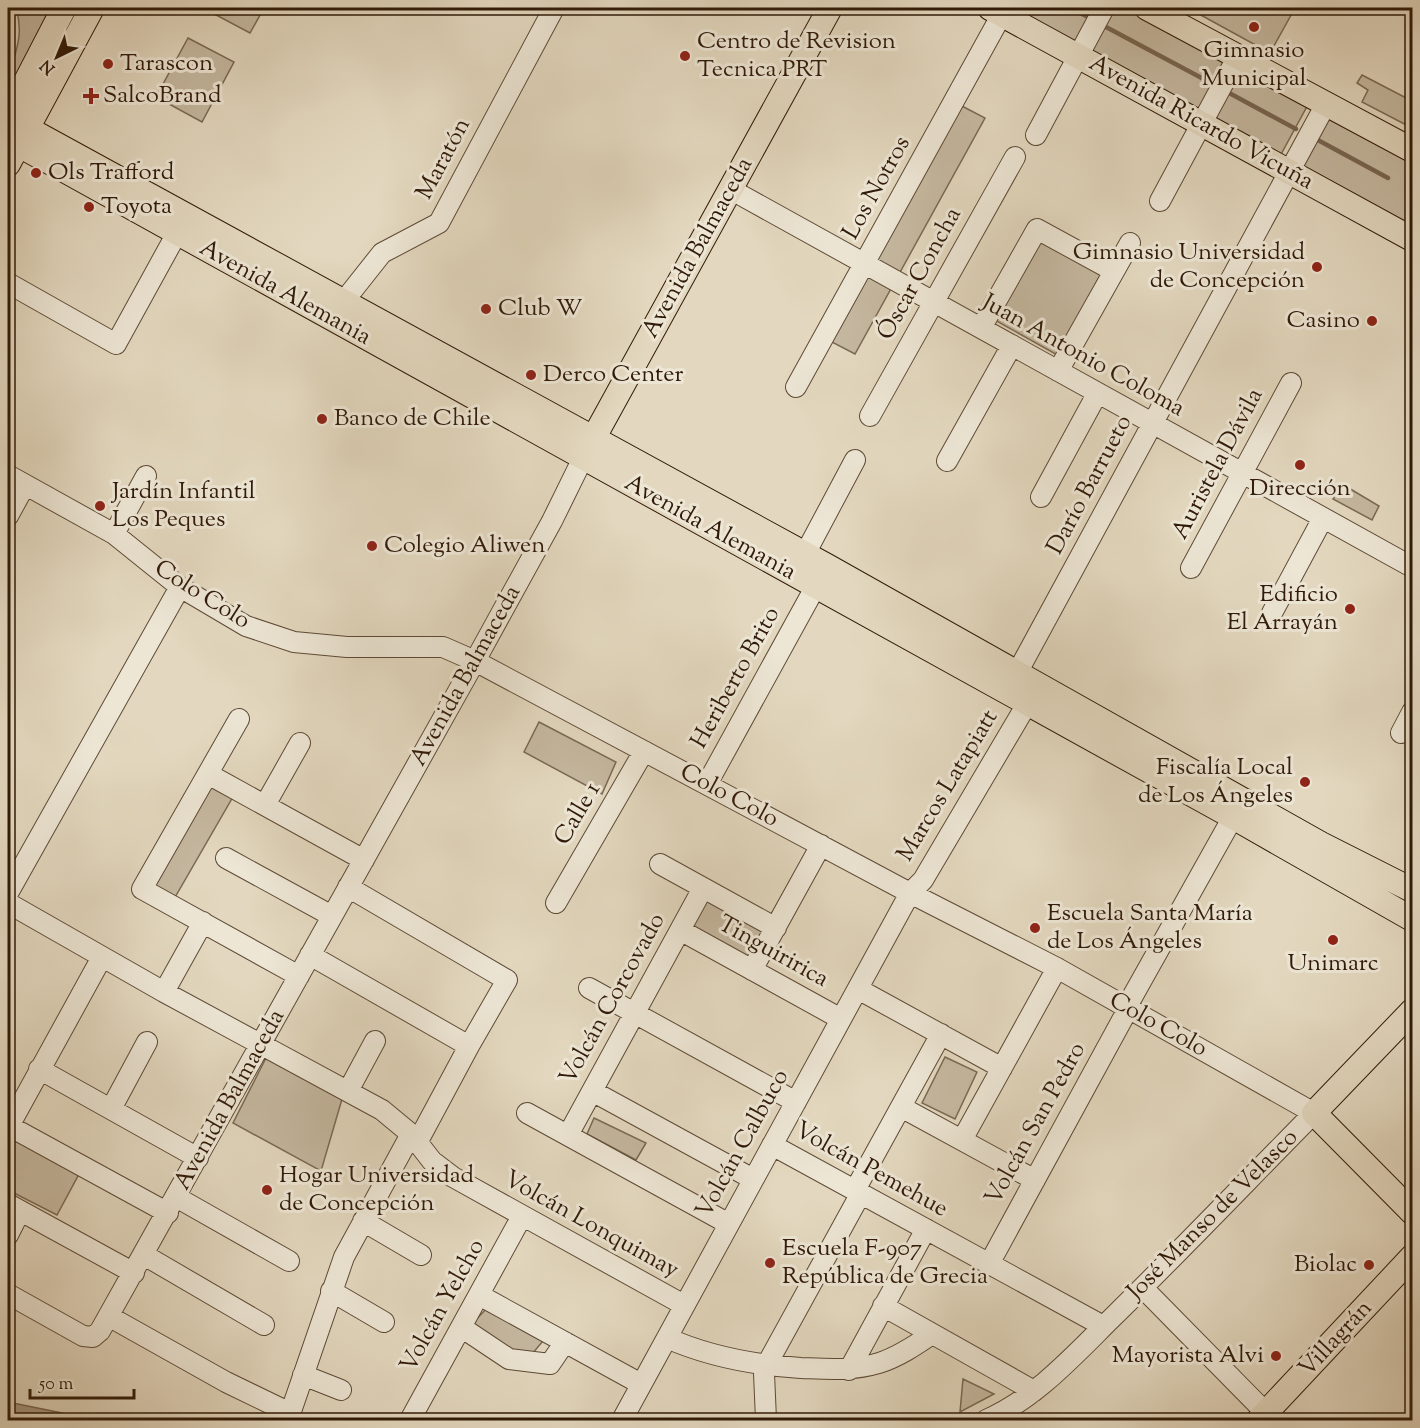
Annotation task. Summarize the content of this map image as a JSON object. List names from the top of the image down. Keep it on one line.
{"streets":{"main road":["Avenida Ricardo Vicuña","Avenida Balmaceda","Avenida Alemania","Colo Colo","José Manso de Velasco","Villagrán"],"street":["Maratón","Los Notros","Óscar Concha","Juan Antonio Coloma","Auristela Dávila","Darío Barrueto","Heriberto Brito","Marcos Latapiatt","Calle 1","Tinguiririca","Volcán Corcovado","Volcán San Pedro","Volcán Calbuco","Volcán Pemehue","Volcán Lonquimay","Volcán Yelcho"]},"crossings":[["Avenida Ricardo Vicuña","Los Notros"],["Avenida Ricardo Vicuña","Darío Barrueto"],["Maratón","Avenida Alemania"],["Los Notros","Juan Antonio Coloma"],["Avenida Balmaceda","Avenida Alemania"],["Avenida Balmaceda","Juan Antonio Coloma"],["Avenida Balmaceda","Colo Colo"],["Avenida Balmaceda","Volcán Lonquimay"],["Óscar Concha","Juan Antonio Coloma"],["Avenida Alemania","Darío Barrueto"],["Avenida Alemania","Heriberto Brito"],["Avenida Alemania","Marcos Latapiatt"],["Avenida Alemania","Volcán San Pedro"],["Juan Antonio Coloma","Auristela Dávila"],["Juan Antonio Coloma","Darío Barrueto"],["Colo Colo","Heriberto Brito"],["Colo Colo","Marcos Latapiatt"],["Colo Colo","Calle 1"],["Colo Colo","Volcán San Pedro"],["Colo Colo","Volcán Calbuco"],["Colo Colo","José Manso de Velasco"],["Marcos Latapiatt","Volcán Calbuco"],["Tinguiririca","Volcán Corcovado"],["Tinguiririca","Volcán Calbuco"],["Volcán San Pedro","Volcán Pemehue"],["Volcán Calbuco","Volcán Pemehue"],["Volcán Calbuco","Volcán Lonquimay"],["Volcán Pemehue","José Manso de Velasco"],["Volcán Lonquimay","Volcán Yelcho"]],"places":{"other":["Gimnasio Municipal","Centro de Revision Tecnica PRT","Tarascon","Ols Trafford","Toyota","Gimnasio Universidad de Concepción","Club W","Casino","Derco Center","Banco de Chile","Dirección","Jardín Infantil Los Peques","Colegio Aliwen","Edificio El Arrayán","Fiscalía Local de Los Ángeles","Escuela Santa María de Los Ángeles","Unimarc","Hogar Universidad de Concepción","Escuela F-907 República de Grecia","Biolac","Mayorista Alvi"],"health":["SalcoBrand"]},"scale_bar":"50 m","north":"bottom left"}
